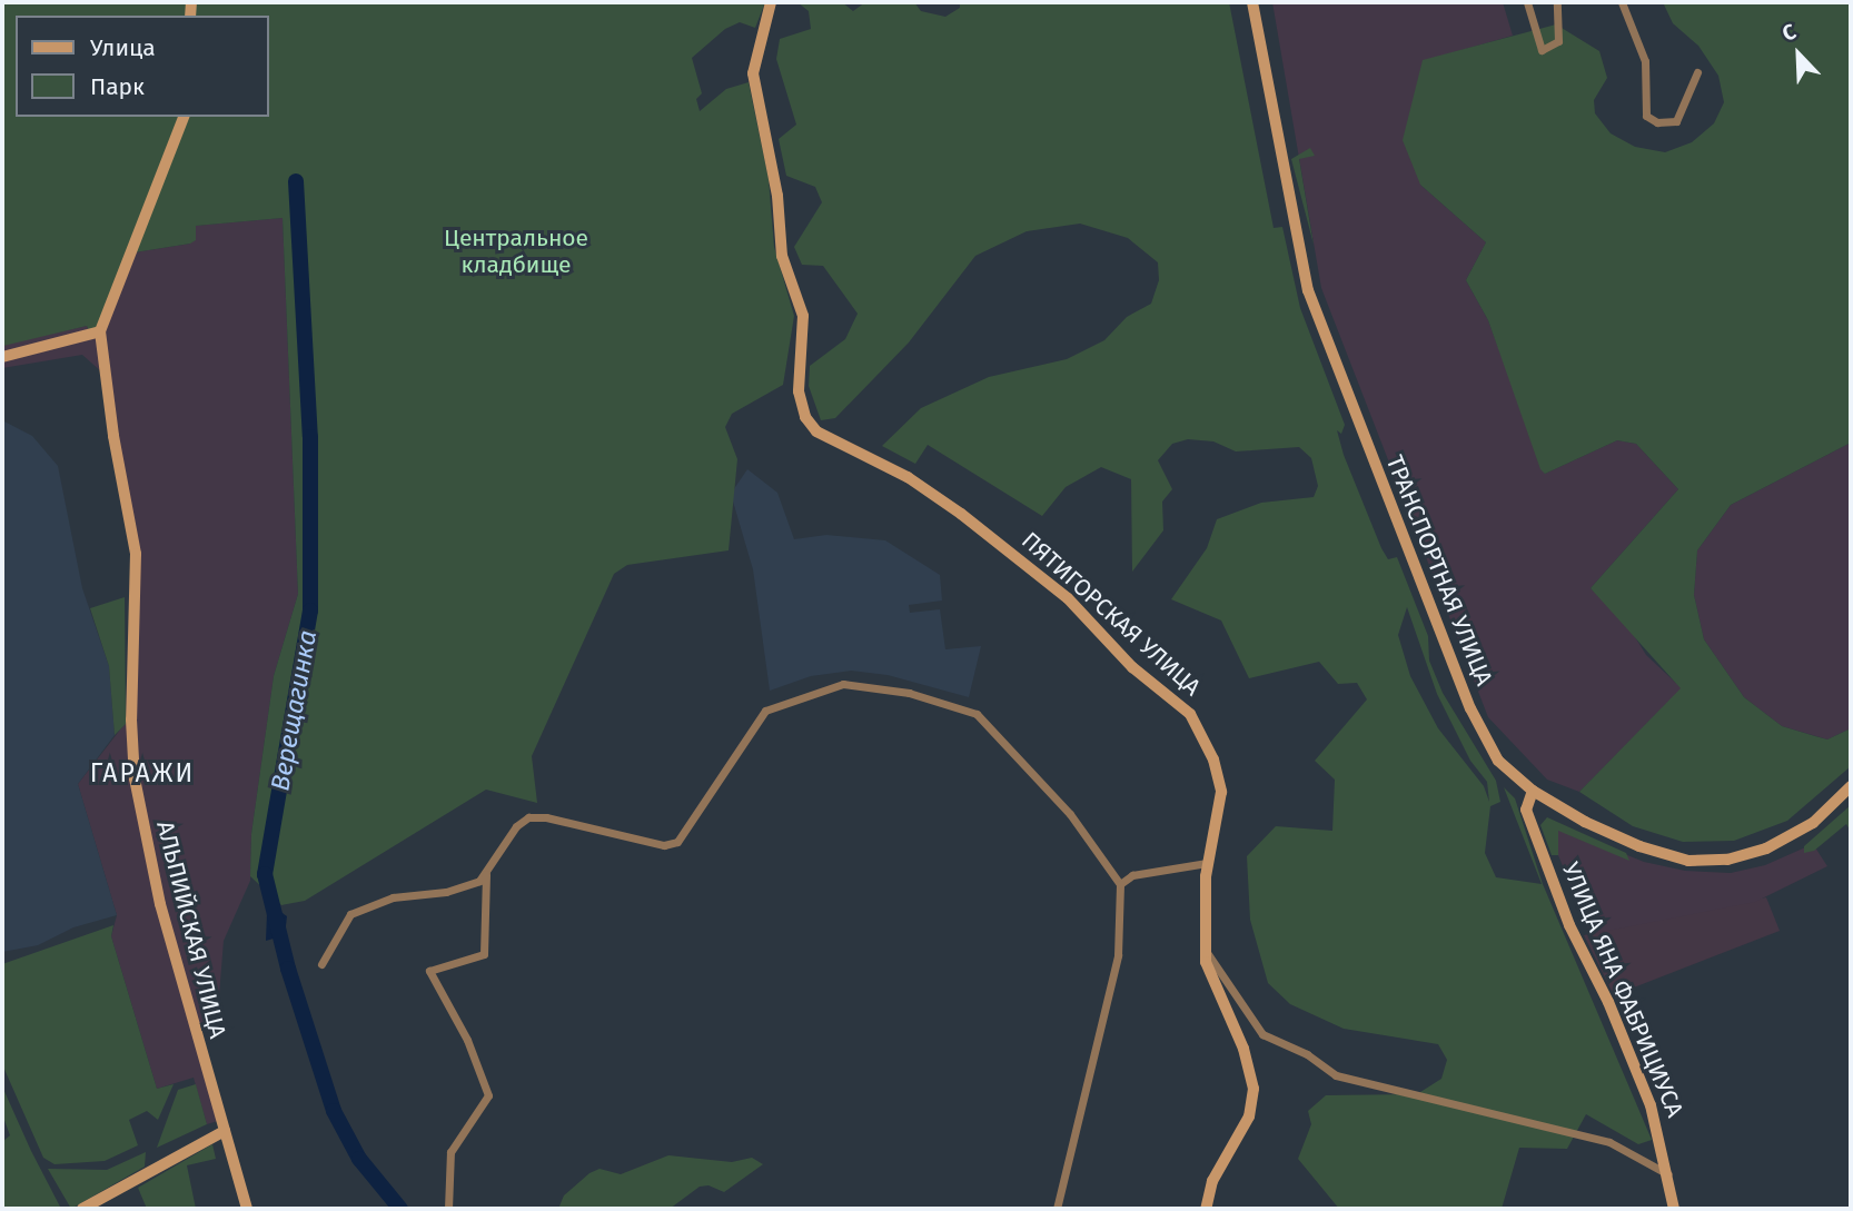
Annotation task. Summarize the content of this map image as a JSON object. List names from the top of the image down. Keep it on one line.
{"streets":{"street":["ТРАНСПОРТНАЯ УЛИЦА","ПЯТИГОРСКАЯ УЛИЦА","АЛЬПИЙСКАЯ УЛИЦА","УЛИЦА ЯНА ФАБРИЦИУСА"]},"crossings":[["ТРАНСПОРТНАЯ УЛИЦА","УЛИЦА ЯНА ФАБРИЦИУСА"]],"districts":["ГАРАЖИ"],"water":["Верещагинка"],"parks":["Центральное кладбище"],"legend":["Улица","Парк"],"north":"top left"}
